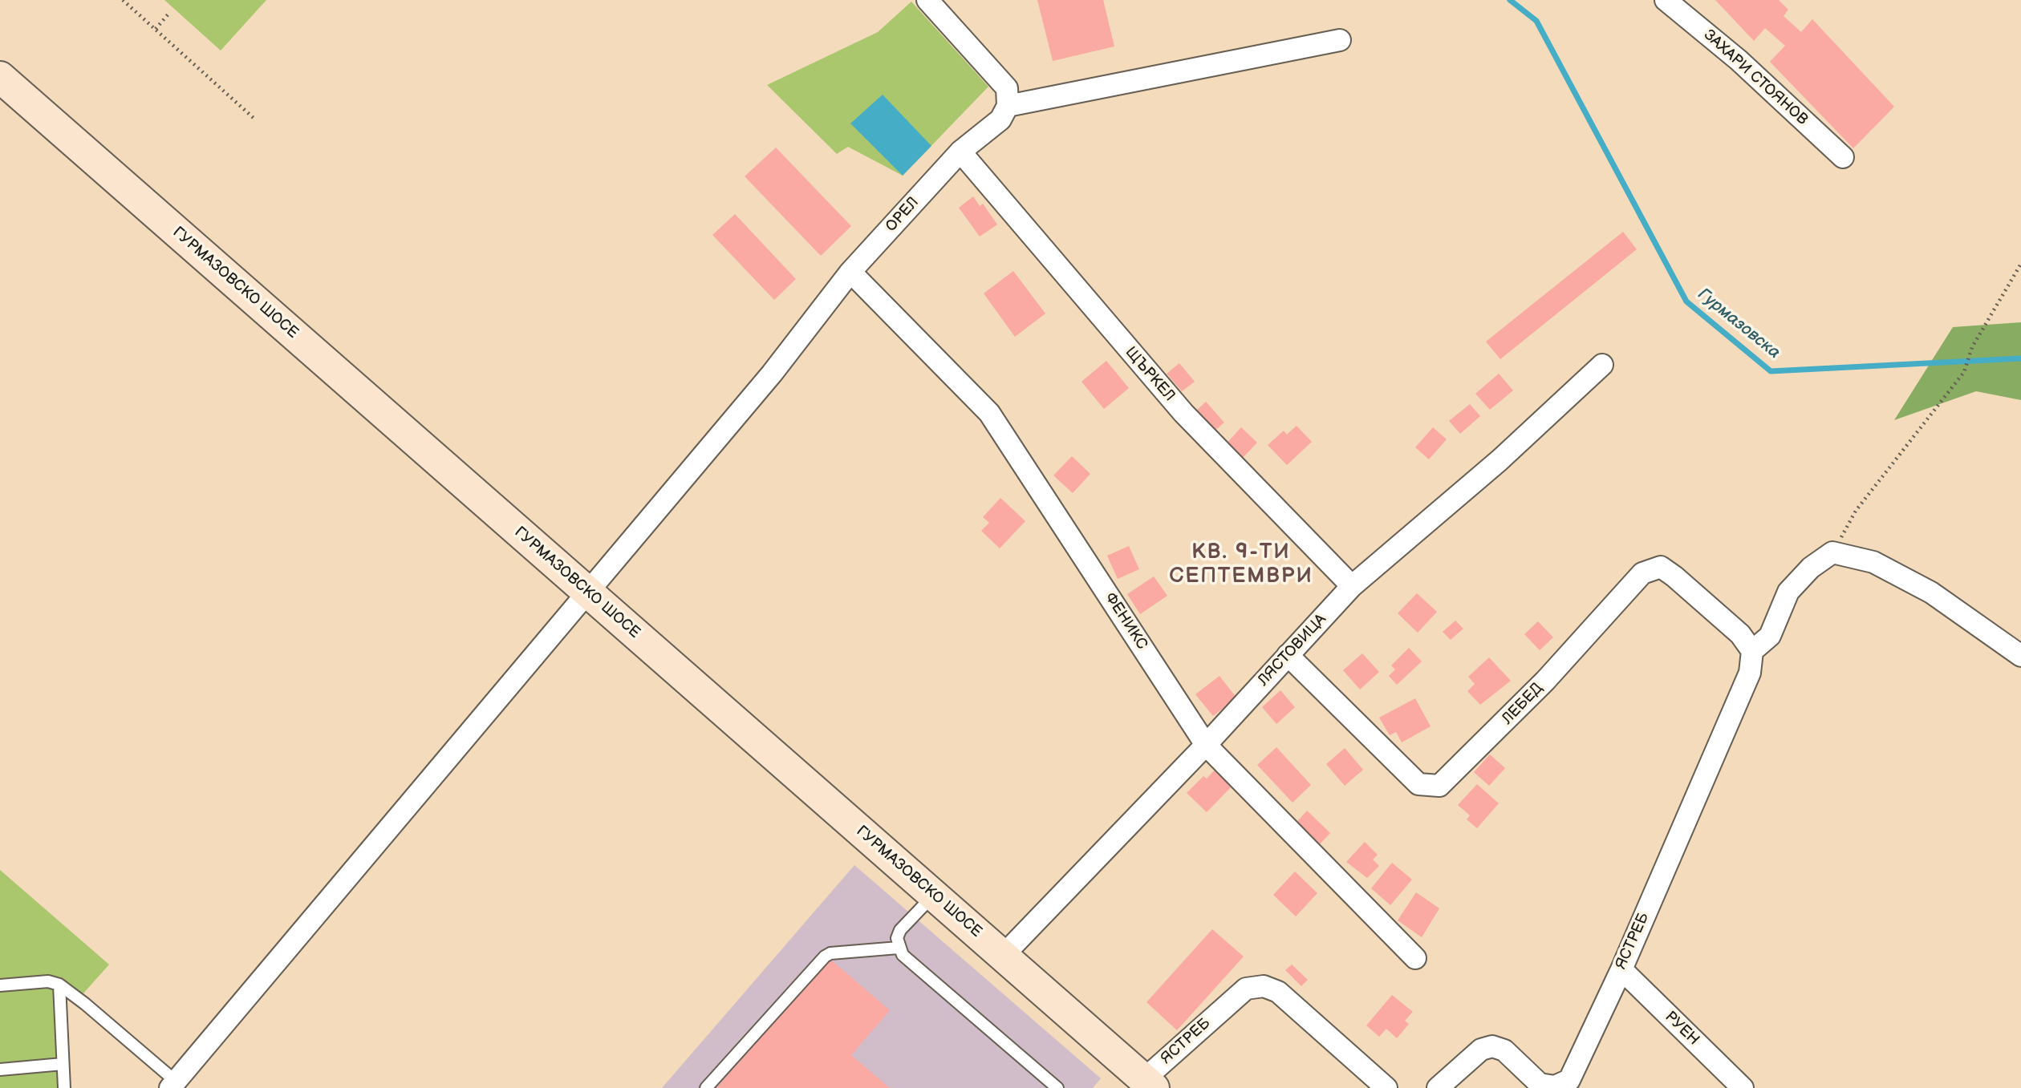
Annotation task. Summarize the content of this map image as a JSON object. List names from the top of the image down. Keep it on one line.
{"streets":{"street":["ЗАХАРИ СТОЯНОВ","ОРЕЛ","ГУРМАЗОВСКО ШОСЕ","ЩЪРКЕЛ","ФЕНИКС","ЛЯСТОВИЦА","ЛЕБЕД","ЯСТРЕБ","РУЕН"]},"crossings":[["ОРЕЛ","ГУРМАЗОВСКО ШОСЕ"],["ОРЕЛ","ЩЪРКЕЛ"],["ОРЕЛ","ФЕНИКС"],["ГУРМАЗОВСКО ШОСЕ","ЛЯСТОВИЦА"],["ГУРМАЗОВСКО ШОСЕ","ЯСТРЕБ"],["ЩЪРКЕЛ","ЛЯСТОВИЦА"],["ФЕНИКС","ЛЯСТОВИЦА"],["ЛЯСТОВИЦА","ЛЕБЕД"],["ЛЕБЕД","ЯСТРЕБ"],["ЯСТРЕБ","РУЕН"]],"districts":["КВ. 9-ТИ СЕПТЕМВРИ"],"water":["Гурмазовска"]}
